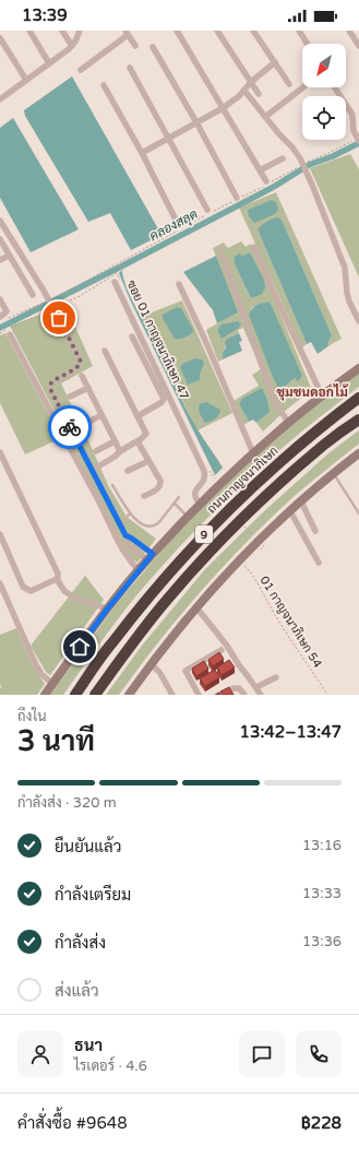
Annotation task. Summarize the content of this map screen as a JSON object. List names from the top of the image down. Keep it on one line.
{"streets":{"highway":["ถนนกาญจนาภิเษก","9"],"path":["ซอย 01 กาญจนาภิเษก 47","01 กาญจนาภิเษก 54"]},"districts":["ชุมชนดอกไม้"],"water":["คลองสลุด"],"north":"bottom left","page":{"status":"13:39","heading":["3 นาที","ถึงใน","13:42–13:47"],"panel":["ธนา","ไรเดอร์ · 4.6","คำสั่งซื้อ #9648","฿228"],"bar":"กำลังส่ง · 320 m","list":[["ยืนยันแล้ว","13:16"],["กำลังเตรียม","13:33"],["กำลังส่ง","13:36"],"ส่งแล้ว"]}}
